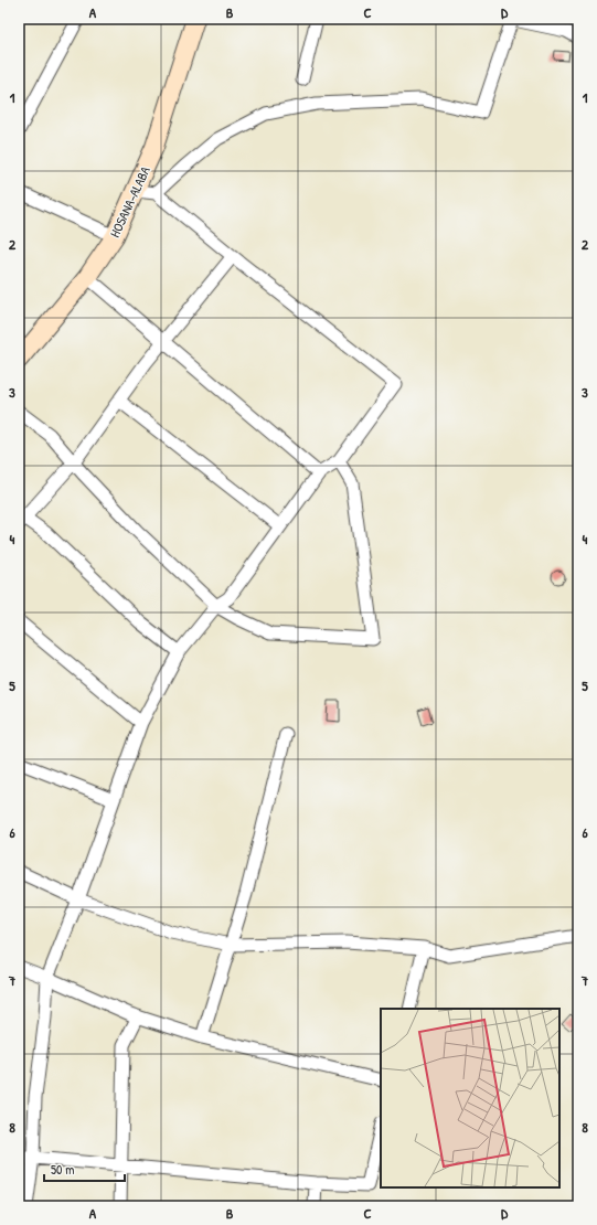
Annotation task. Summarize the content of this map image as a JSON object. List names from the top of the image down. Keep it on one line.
{"streets":{"main road":["HOSANA-ALABA"]},"scale_bar":"50 m","grid":{"columns":["A","B","C","D"],"rows":["1","2","3","4","5","6","7","8"]}}
